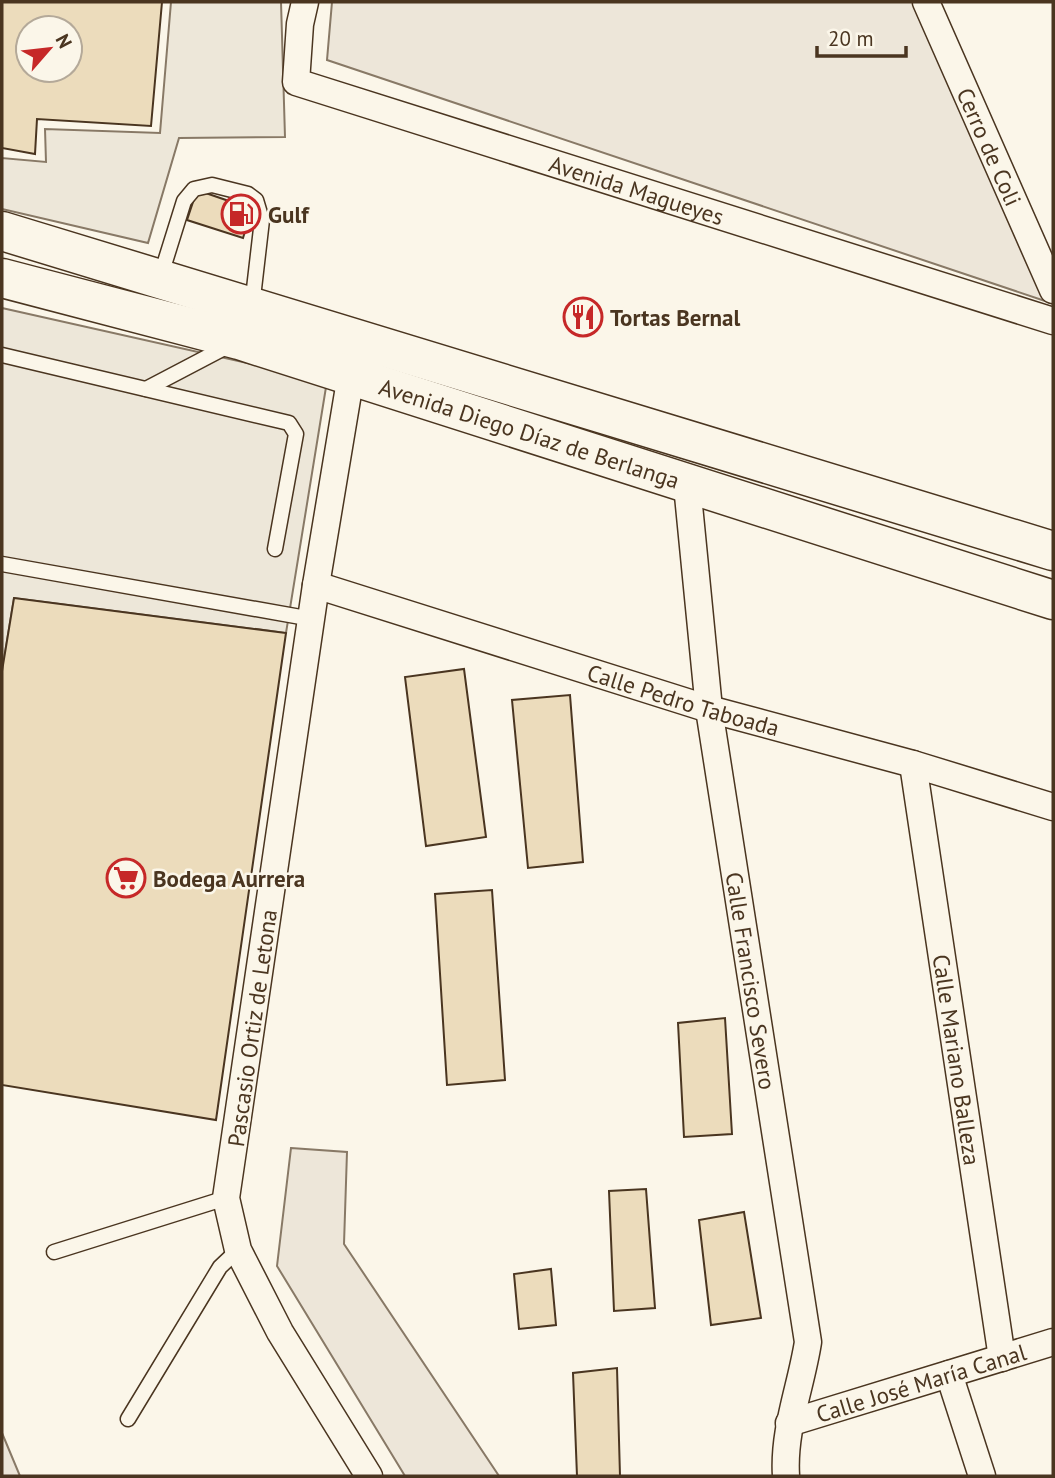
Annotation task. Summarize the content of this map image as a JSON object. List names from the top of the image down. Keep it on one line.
{"streets":{"main road":["Avenida Diego Díaz de Berlanga"],"street":["Cerro de Coli","Avenida Magueyes","Calle Pedro Taboada","Calle Francisco Severo","Pascasio Ortiz de Letona","Calle Mariano Balleza","Calle José María Canal"]},"crossings":[["Avenida Diego Díaz de Berlanga","Calle Francisco Severo"],["Avenida Diego Díaz de Berlanga","Pascasio Ortiz de Letona"],["Calle Pedro Taboada","Calle Francisco Severo"],["Calle Pedro Taboada","Pascasio Ortiz de Letona"],["Calle Pedro Taboada","Calle Mariano Balleza"],["Calle Francisco Severo","Calle José María Canal"],["Calle Mariano Balleza","Calle José María Canal"]],"places":{"fuel station":["Gulf"],"restaurant":["Tortas Bernal"],"supermarket":["Bodega Aurrera"]},"scale_bar":"20 m","north":"top right"}
